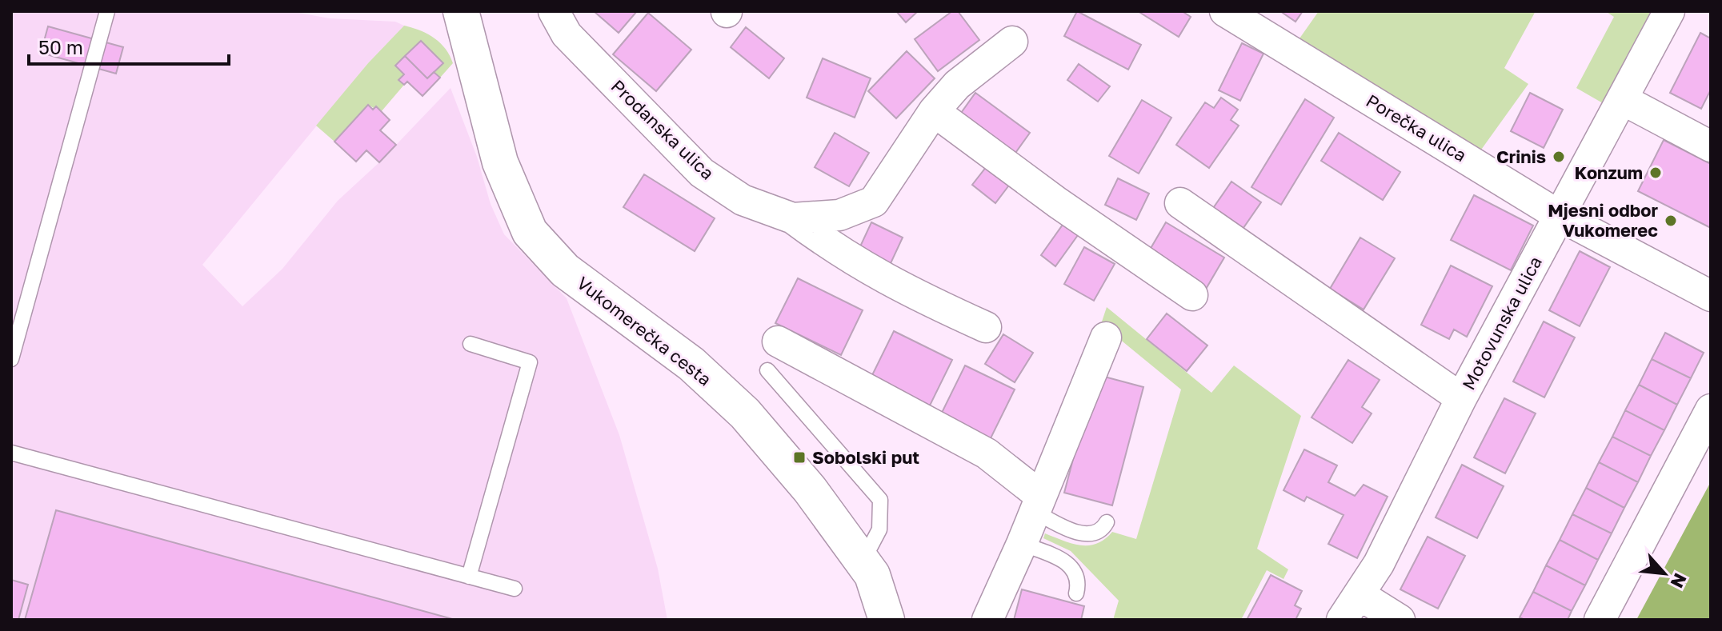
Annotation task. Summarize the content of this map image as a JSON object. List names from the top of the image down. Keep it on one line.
{"streets":{"street":["Porečka ulica","Prodanska ulica","Motovunska ulica","Vukomerečka cesta"]},"crossings":[["Porečka ulica","Motovunska ulica"]],"places":{"other":["Crinis","Konzum","Mjesni odbor Vukomerec"],"transit":["Sobolski put"]},"scale_bar":"50 m","north":"bottom right"}
